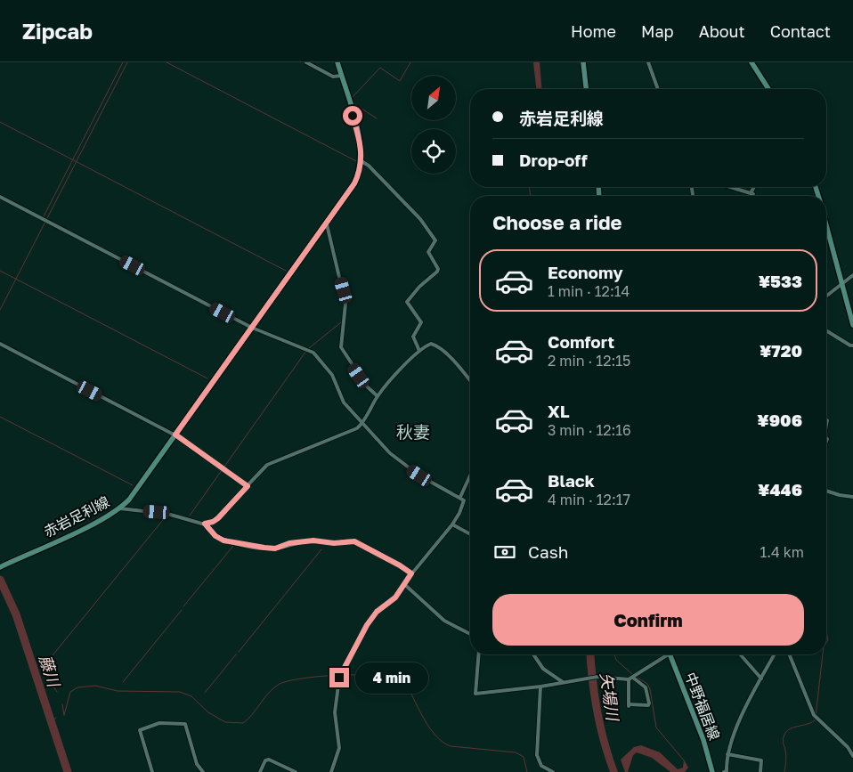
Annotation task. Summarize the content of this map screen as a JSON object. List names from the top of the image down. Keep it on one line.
{"streets":{"main road":["赤岩足利線","中野福居線"]},"districts":["秋妻"],"water":["藤川","矢場川"],"north":"top right","page":{"header":"Zipcab","nav":["Home","Map","About","Contact"],"banner":["赤岩足利線","Drop-off"],"heading":"Choose a ride","list":[{"name":"Economy","note":"1 min · 12:14","value":"¥533"},{"name":"Comfort","note":"2 min · 12:15","value":"¥720"},{"name":"XL","note":"3 min · 12:16","value":"¥906"},{"name":"Black","note":"4 min · 12:17","value":"¥446"}],"pay":["Cash","1.4 km"],"buttons":"Confirm","bubble":"4 min"}}
